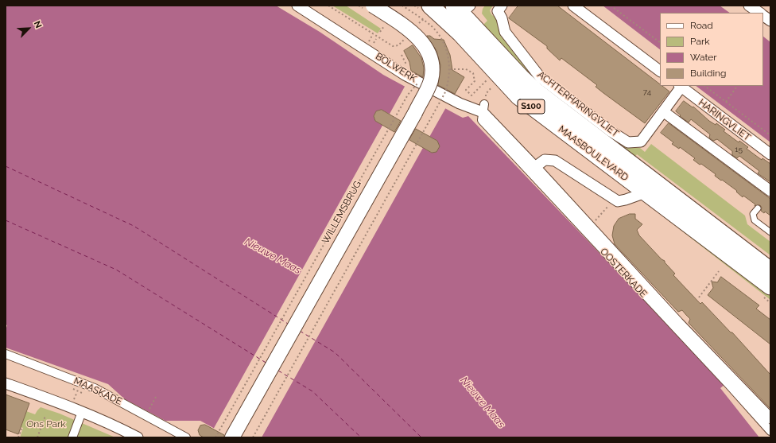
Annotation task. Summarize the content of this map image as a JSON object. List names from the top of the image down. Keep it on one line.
{"streets":{"main road":["S100","MAASBOULEVARD","WILLEMSBRUG"],"street":["BOLWERK","ACHTERHARINGVLIET","HARINGVLIET","OOSTERKADE","MAASKADE"]},"crossings":[["BOLWERK","OOSTERKADE"],["ACHTERHARINGVLIET","HARINGVLIET"]],"water":["Nieuwe Maas"],"parks":["Ons Park"],"house_numbers":["74","15"],"legend":["Road","Park","Water","Building"],"north":"top right"}
